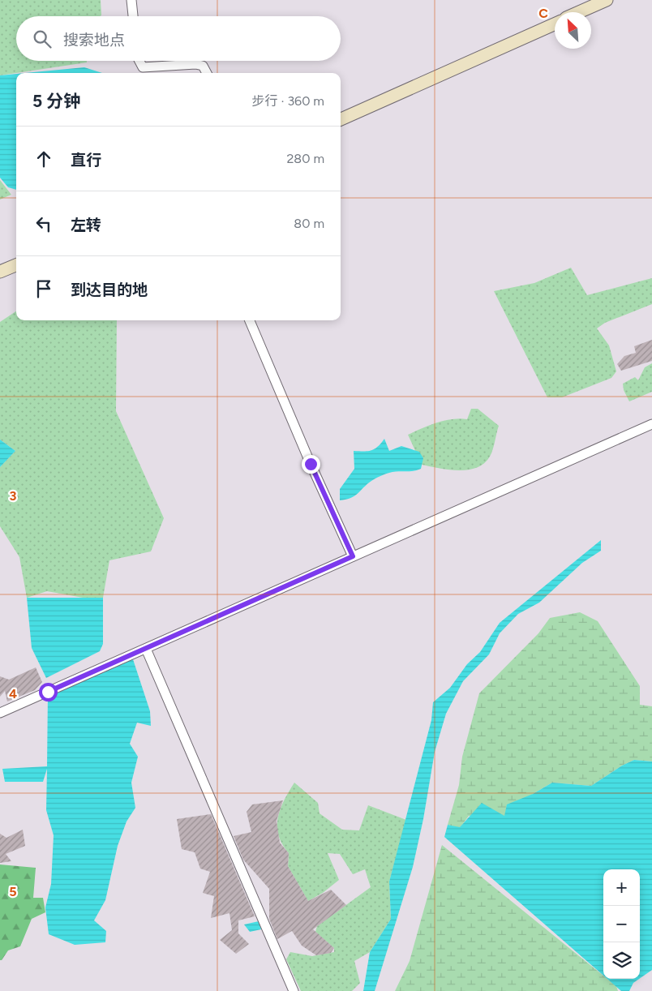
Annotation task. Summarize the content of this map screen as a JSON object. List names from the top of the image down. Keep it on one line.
{"north":"top left","page":{"search":"搜索地点","heading":["5 分钟","步行 · 360 m"],"list":[["直行","280 m"],["左转","80 m"],"到达目的地"],"map_buttons":["+","−"]},"grid":{"columns":["C"],"rows":["3","4","5"]}}
